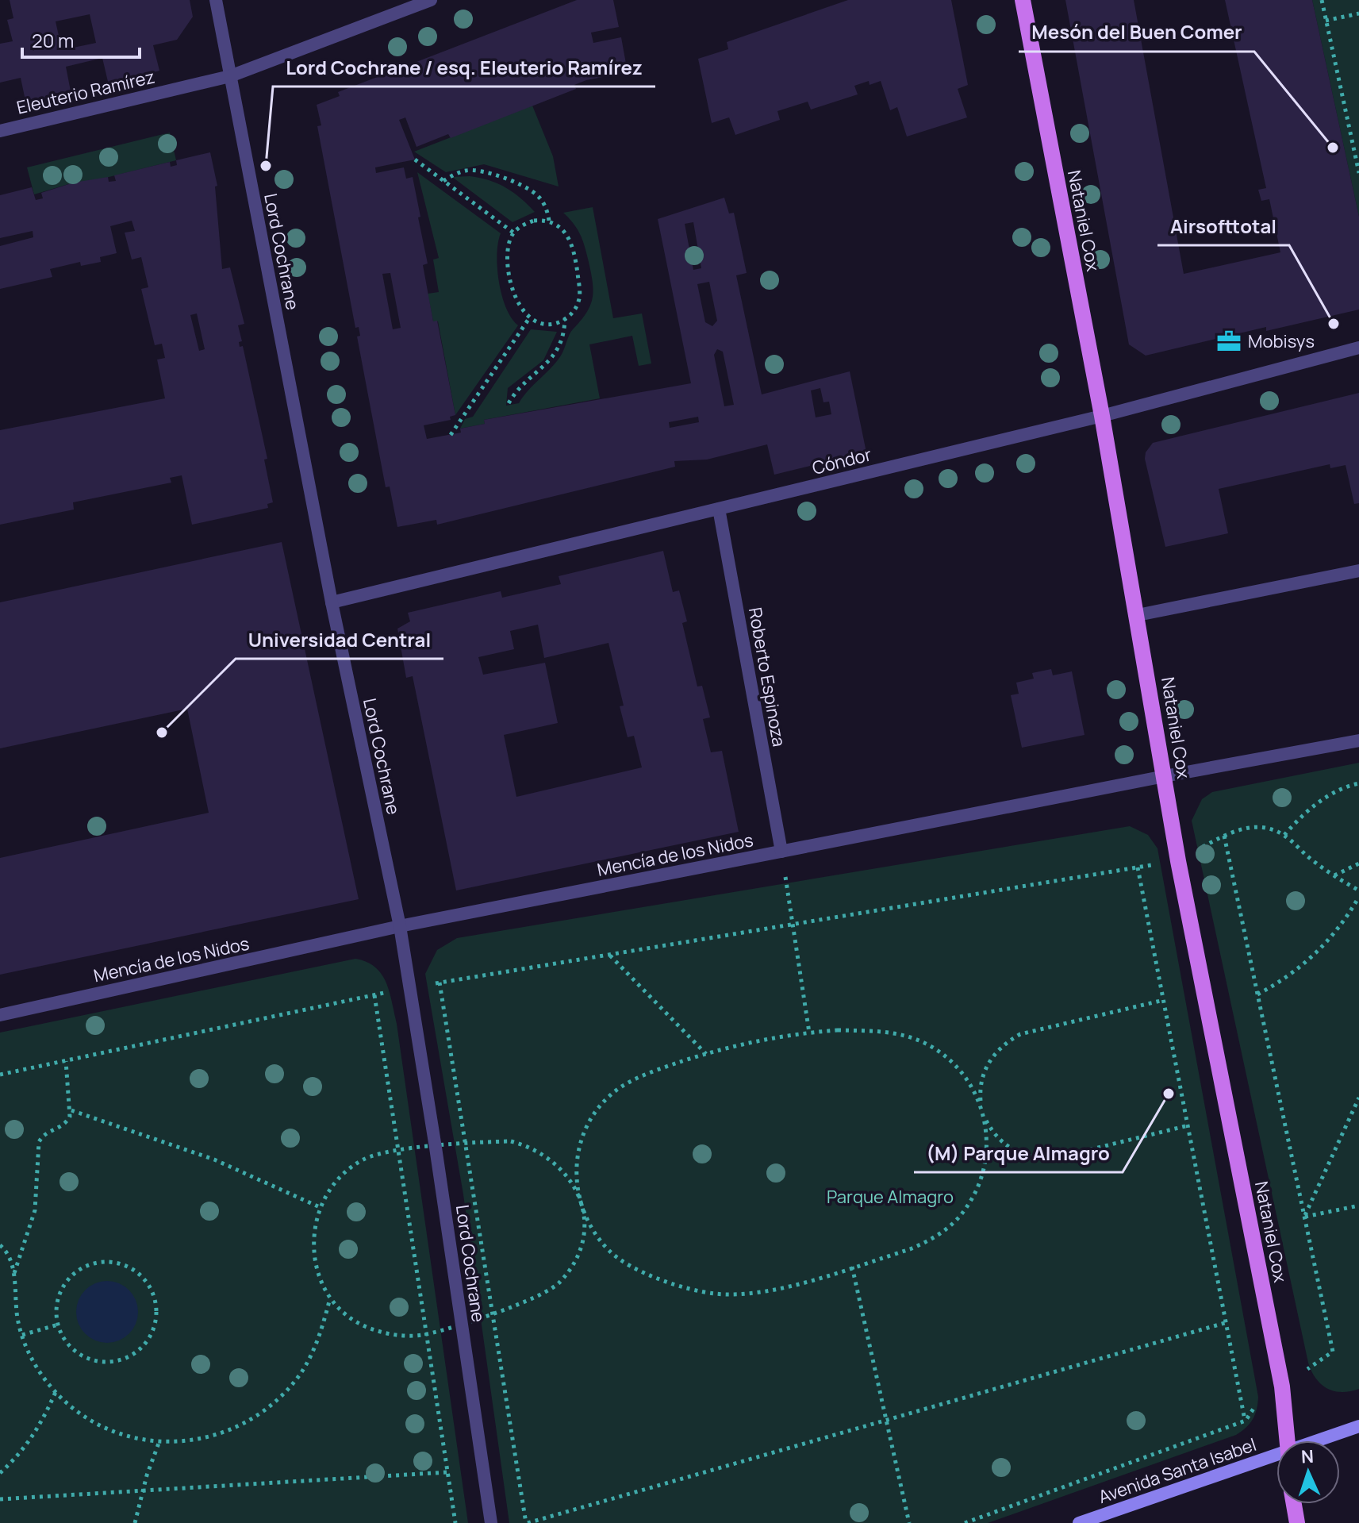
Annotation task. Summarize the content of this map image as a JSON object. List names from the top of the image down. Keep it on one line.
{"streets":{"main road":["Nataniel Cox","Avenida Santa Isabel"],"street":["Eleuterio Ramírez","Lord Cochrane","Cóndor","Roberto Espinoza","Mencía de los Nidos"]},"crossings":[["Eleuterio Ramírez","Lord Cochrane"],["Nataniel Cox","Cóndor"],["Nataniel Cox","Mencía de los Nidos"],["Lord Cochrane","Cóndor"],["Lord Cochrane","Mencía de los Nidos"],["Cóndor","Roberto Espinoza"],["Roberto Espinoza","Mencía de los Nidos"]],"parks":["Parque Almagro"],"places":{"other":["Mesón del Buen Comer","Lord Cochrane / esq. Eleuterio Ramírez","Airsofttotal","Universidad Central","(M) Parque Almagro"],"office":["Mobisys"]},"scale_bar":"20 m","north":"top"}
